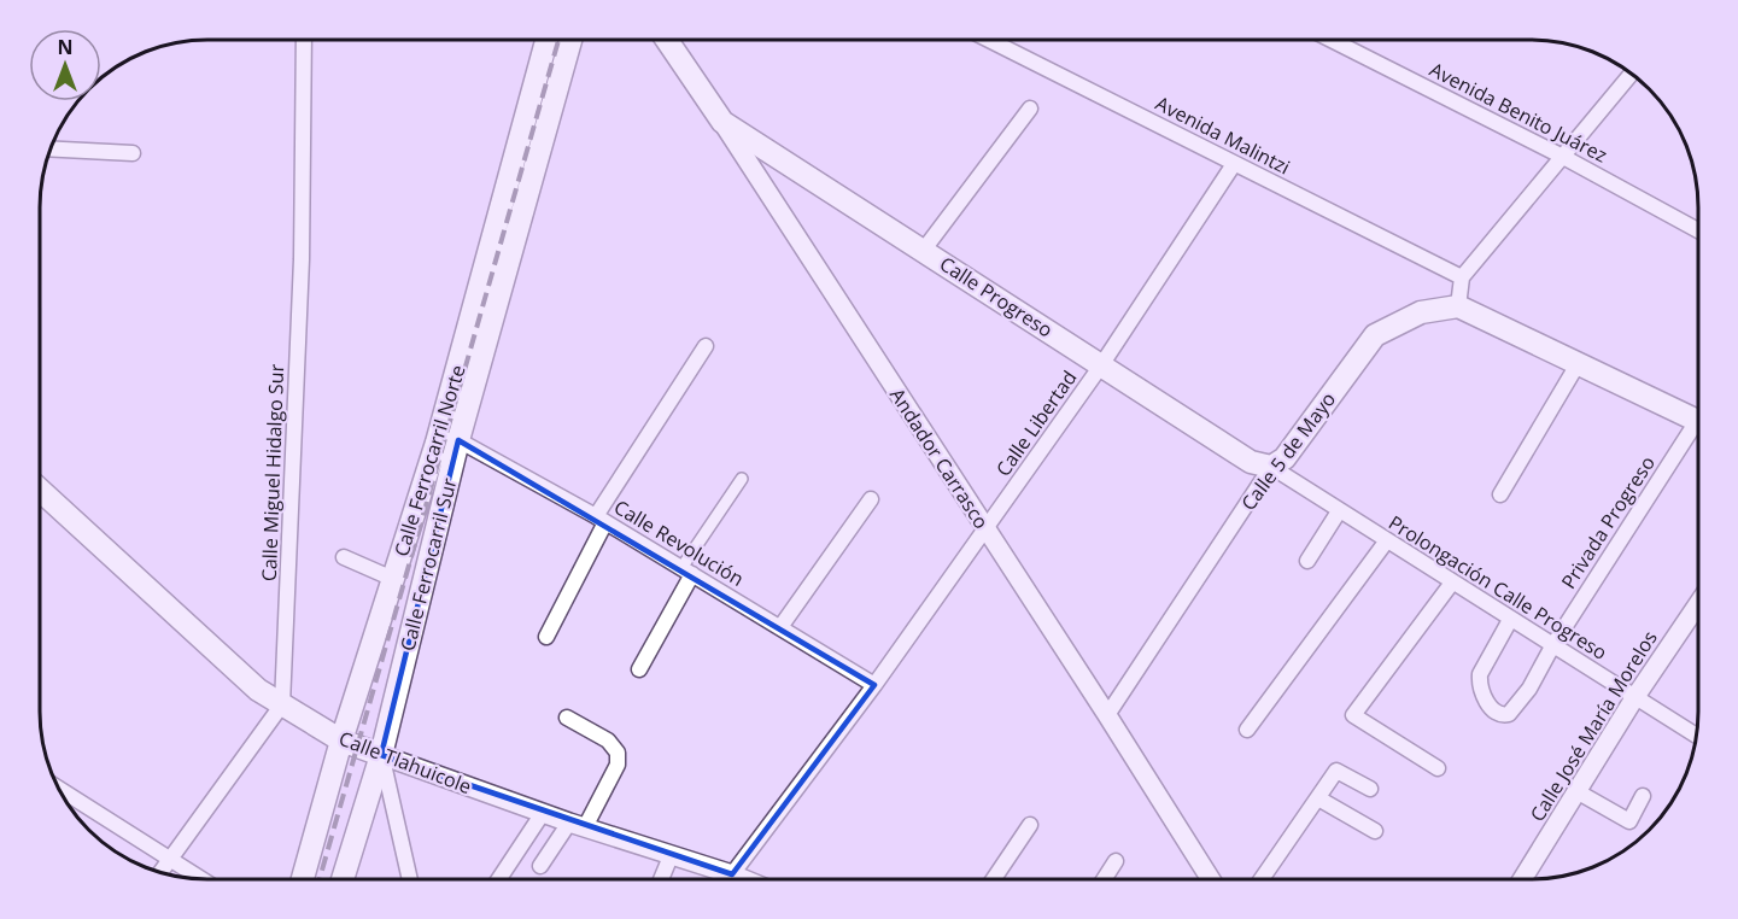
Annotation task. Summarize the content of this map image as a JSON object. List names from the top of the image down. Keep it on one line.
{"streets":{"main road":["Calle Progreso","Calle 5 de Mayo","Andador Carrasco","Calle Ferrocarril Norte","Calle Ferrocarril Sur","Calle Tlahuicole"],"street":["Avenida Benito Juárez","Avenida Malintzi","Calle Libertad","Calle Miguel Hidalgo Sur","Privada Progreso","Calle Revolución","Prolongación Calle Progreso","Calle José María Morelos"]},"crossings":[["Avenida Malintzi","Calle Libertad"],["Calle Progreso","Calle Libertad"],["Calle Progreso","Calle 5 de Mayo"],["Calle Progreso","Andador Carrasco"],["Calle Progreso","Prolongación Calle Progreso"],["Calle Libertad","Andador Carrasco"],["Calle Libertad","Calle Revolución"],["Calle Libertad","Calle Tlahuicole"],["Calle 5 de Mayo","Andador Carrasco"],["Calle 5 de Mayo","Prolongación Calle Progreso"],["Calle Ferrocarril Norte","Calle Tlahuicole"],["Calle Miguel Hidalgo Sur","Calle Tlahuicole"],["Privada Progreso","Prolongación Calle Progreso"],["Calle Revolución","Calle Ferrocarril Sur"],["Calle Ferrocarril Sur","Calle Tlahuicole"],["Prolongación Calle Progreso","Calle José María Morelos"]],"north":"top"}
